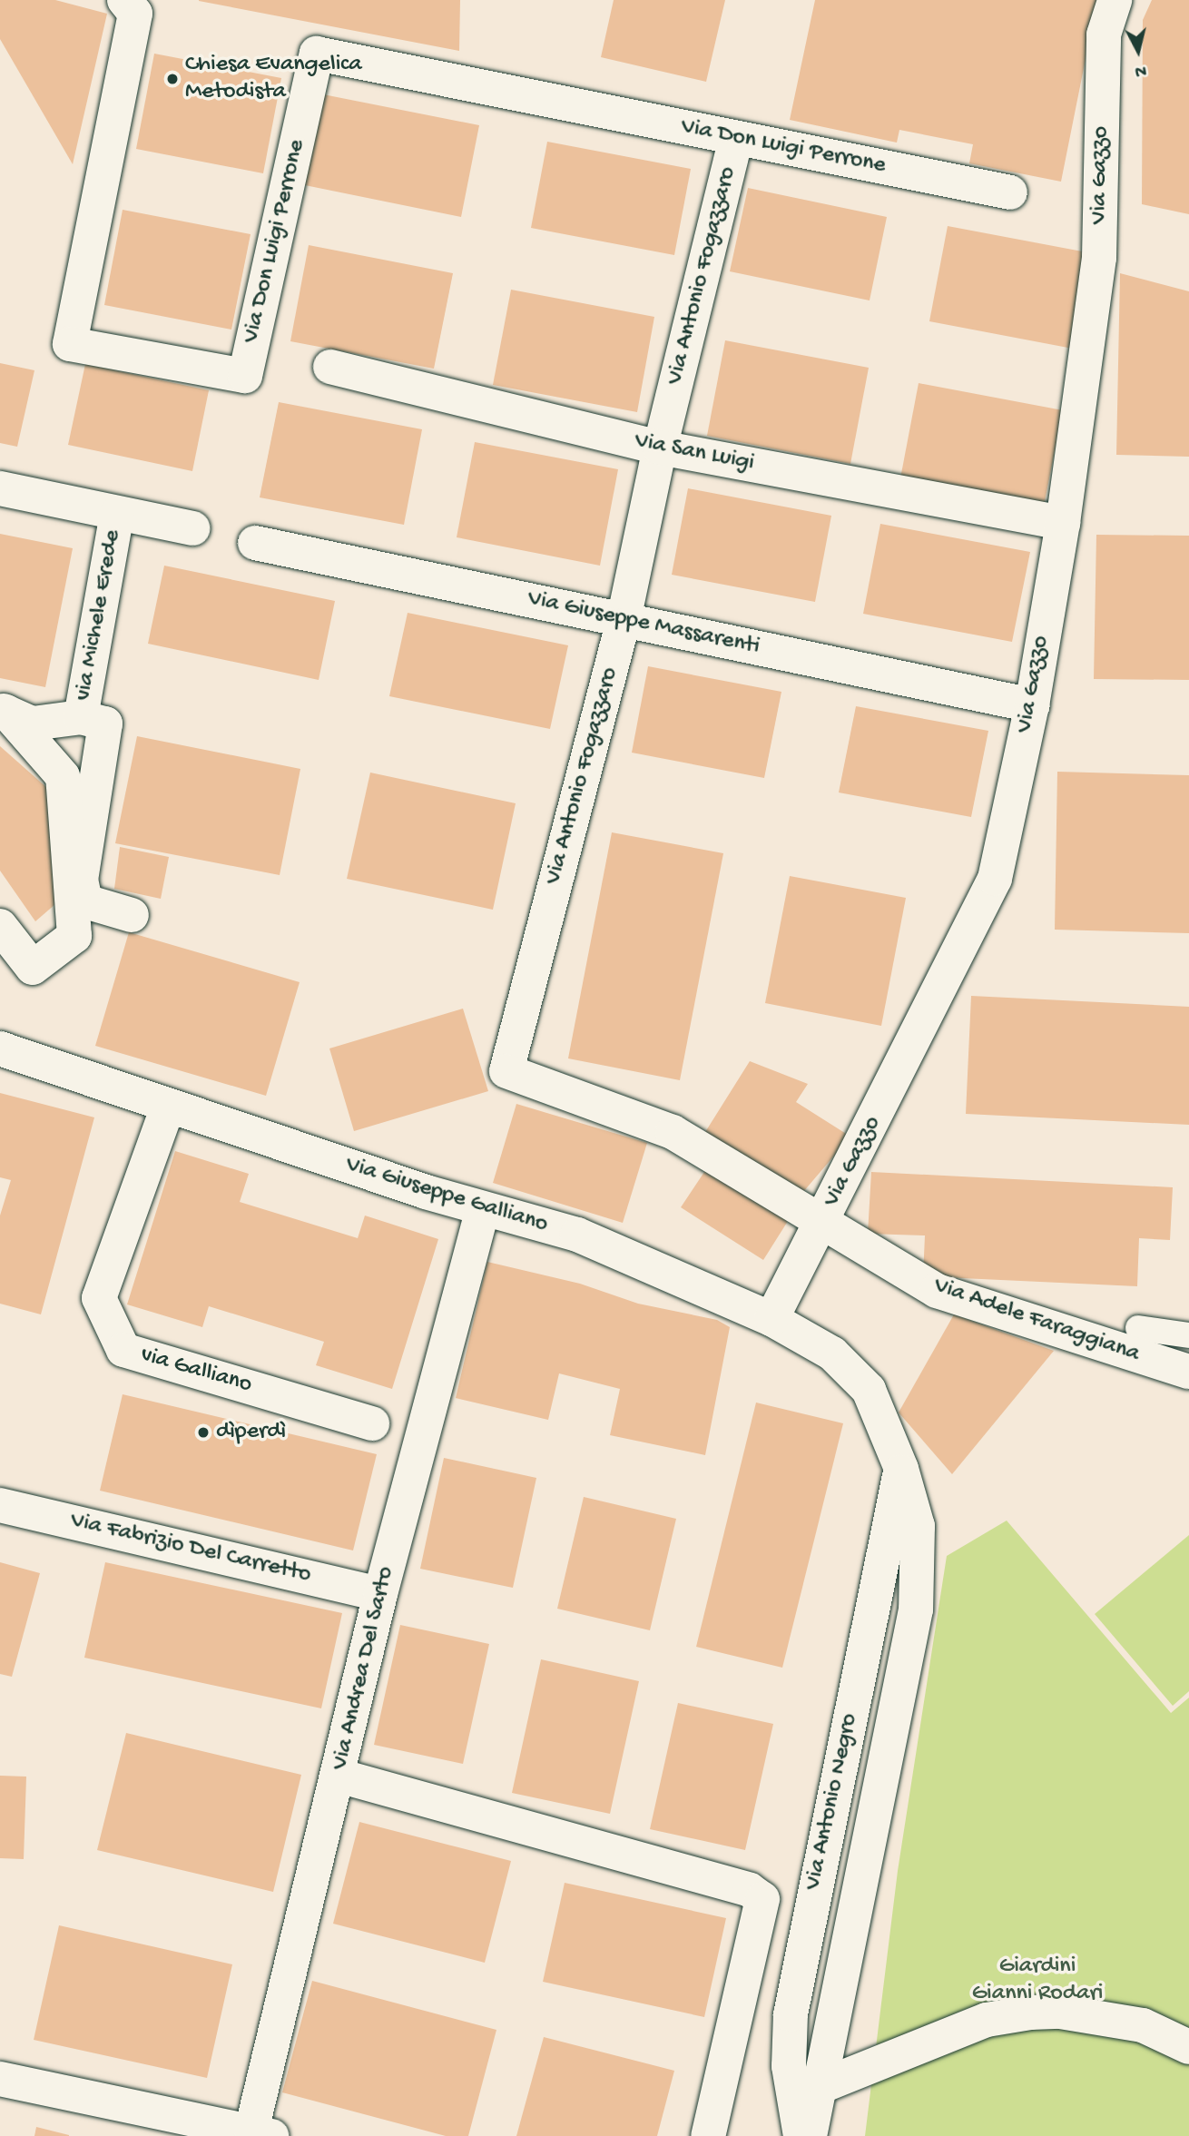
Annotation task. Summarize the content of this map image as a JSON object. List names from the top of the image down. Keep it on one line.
{"streets":{"street":["Via Don Luigi Perrone","Via Gazzo","Via Antonio Fogazzaro","Via San Luigi","via Michele Erede","Via Giuseppe Massarenti","Via Giuseppe Galliano","Via Adele Faraggiana","via Galliano","Via Fabrizio Del Carretto","Via Andrea Del Sarto","Via Antonio Negro"]},"crossings":[["Via Don Luigi Perrone","Via Antonio Fogazzaro"],["Via Gazzo","Via Antonio Fogazzaro"],["Via Gazzo","Via San Luigi"],["Via Gazzo","Via Giuseppe Massarenti"],["Via Gazzo","Via Giuseppe Galliano"],["Via Gazzo","Via Adele Faraggiana"],["Via Antonio Fogazzaro","Via San Luigi"],["Via Antonio Fogazzaro","Via Giuseppe Massarenti"],["Via Antonio Fogazzaro","Via Adele Faraggiana"],["Via Giuseppe Galliano","via Galliano"],["Via Giuseppe Galliano","Via Andrea Del Sarto"],["Via Giuseppe Galliano","Via Antonio Negro"],["Via Fabrizio Del Carretto","Via Andrea Del Sarto"]],"parks":["Giardini Gianni Rodari"],"places":["Chiesa Evangelica Metodista","dìperdì"],"north":"bottom"}
